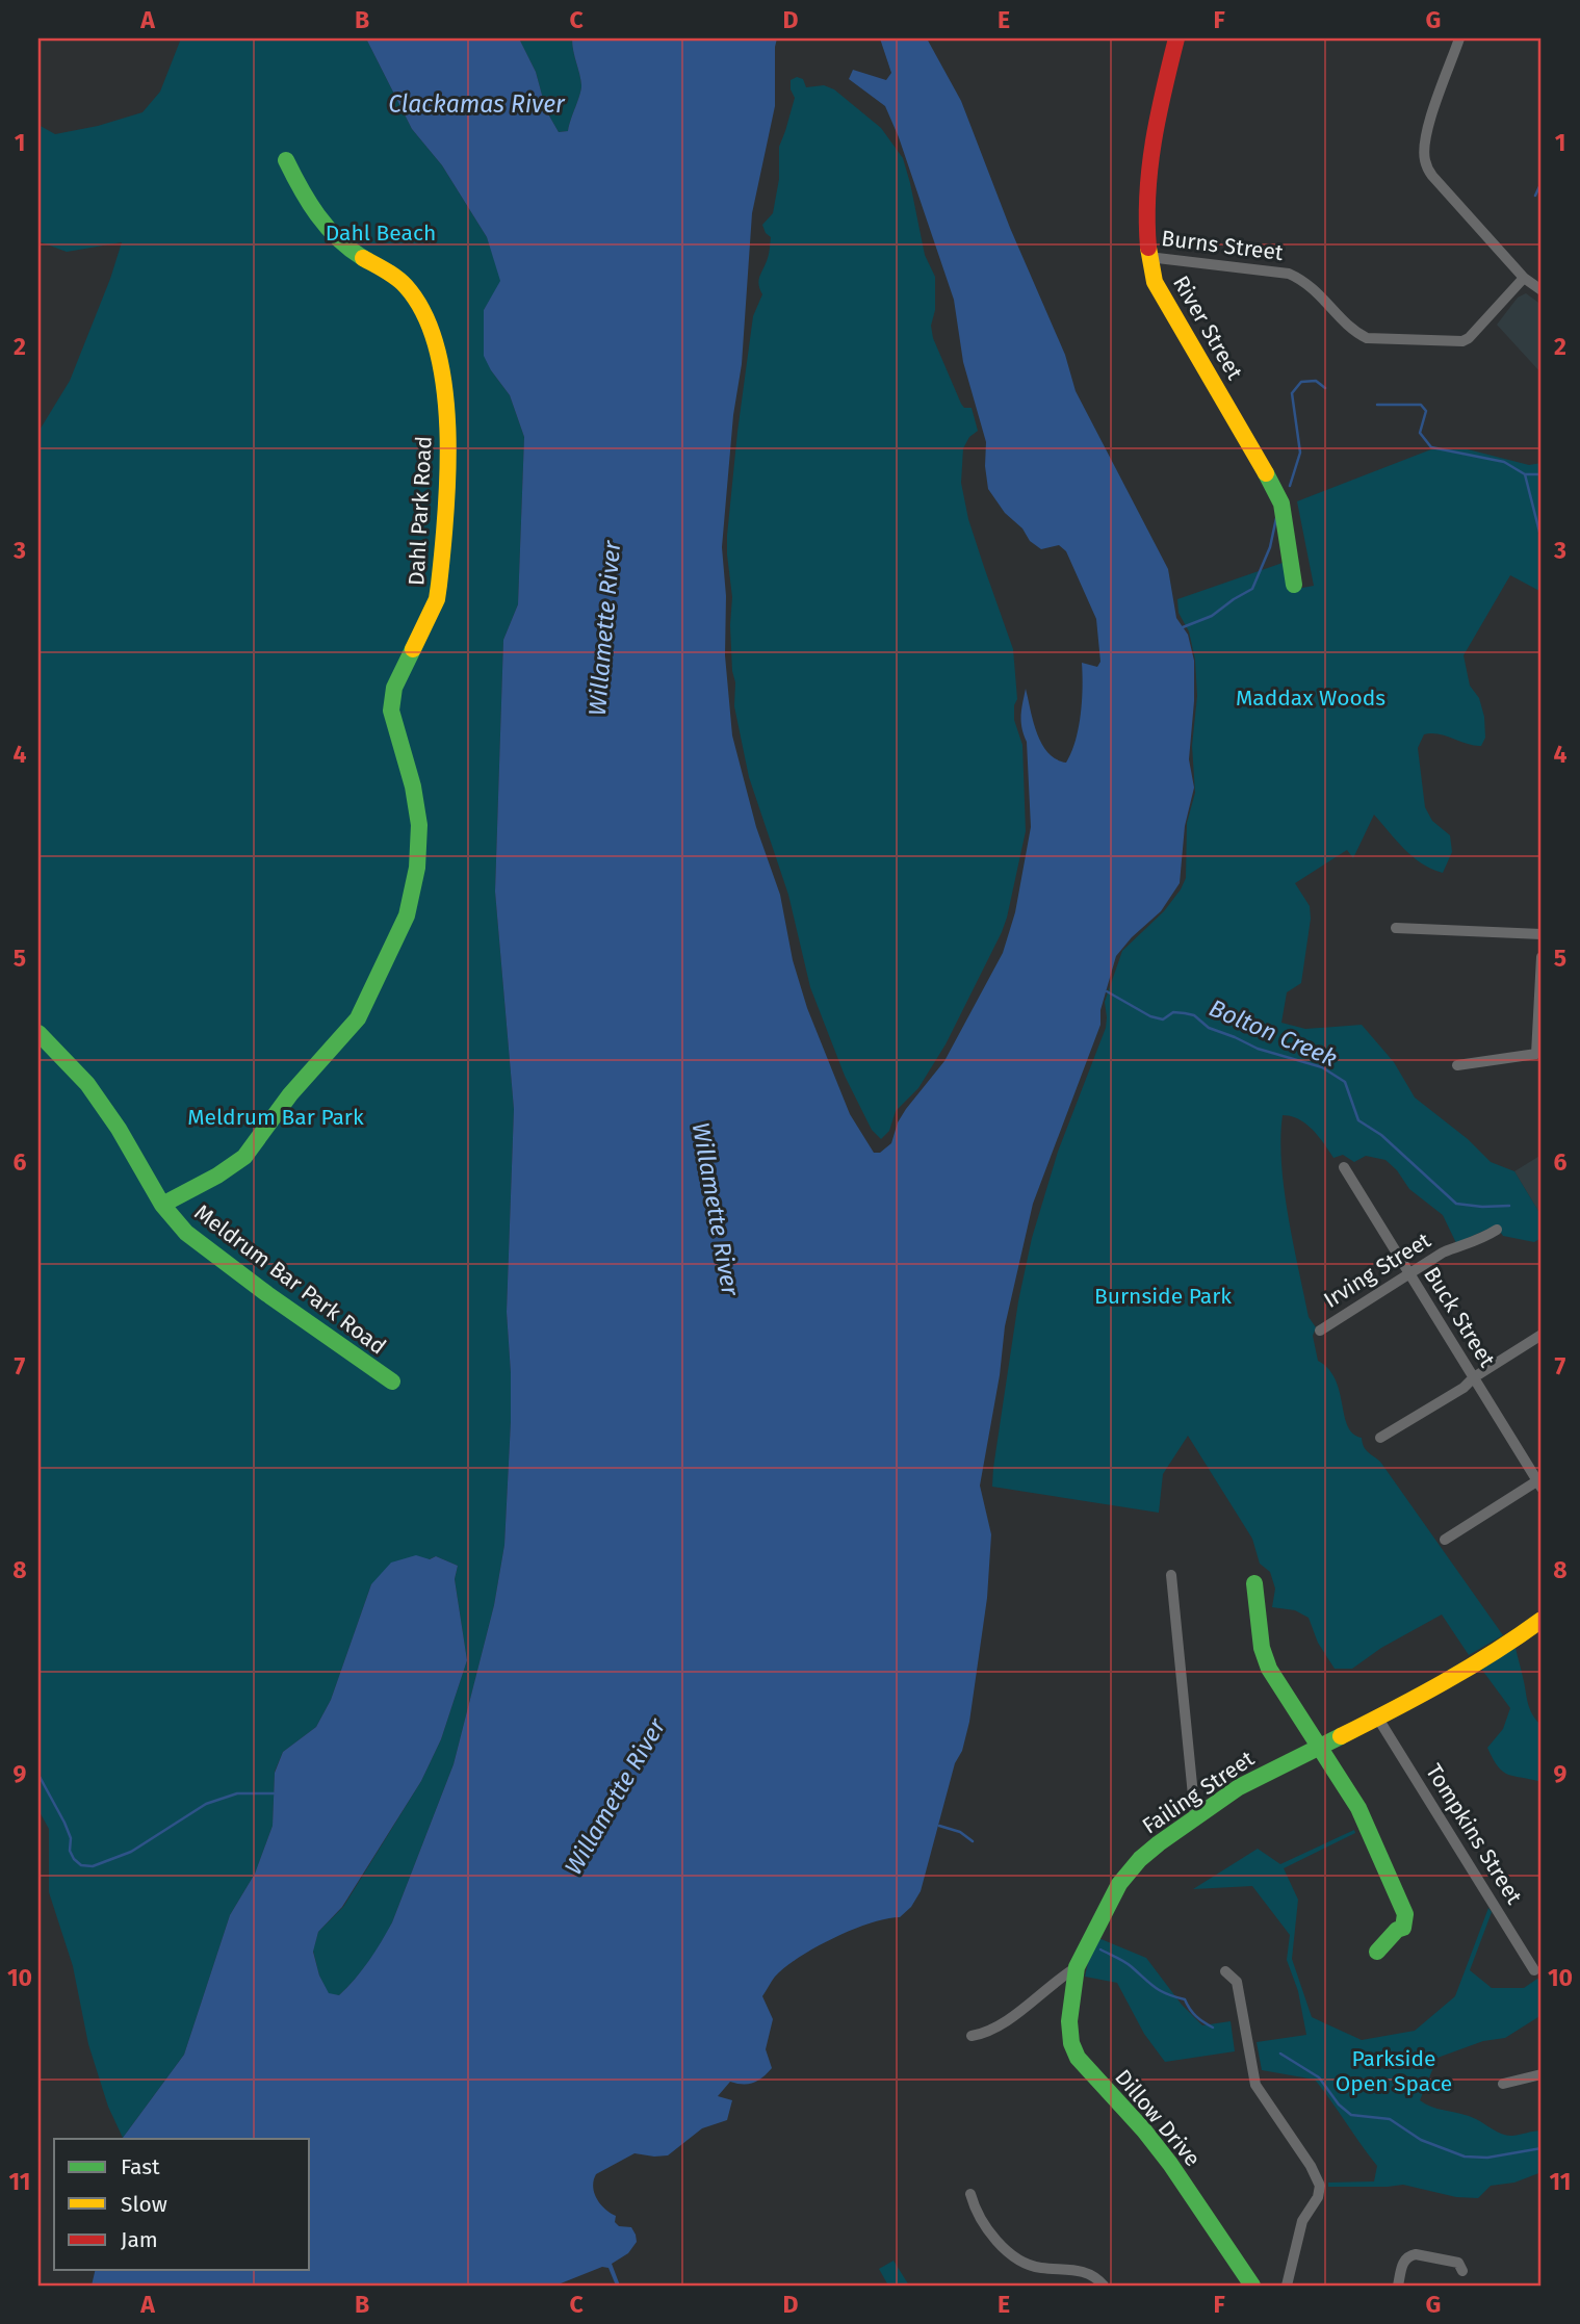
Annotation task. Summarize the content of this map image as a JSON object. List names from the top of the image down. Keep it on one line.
{"streets":{"street":["Burns Street","River Street","Dahl Park Road","Irving Street","Meldrum Bar Park Road","Buck Street","Failing Street","Tompkins Street","Dillow Drive"]},"crossings":[["Burns Street","River Street"],["Dahl Park Road","Meldrum Bar Park Road"],["Irving Street","Buck Street"],["Failing Street","Tompkins Street"],["Failing Street","Dillow Drive"]],"water":["Clackamas River","Willamette River","Bolton Creek"],"parks":["Dahl Beach","Maddax Woods","Meldrum Bar Park","Burnside Park","Parkside Open Space"],"legend":["Fast","Slow","Jam"],"grid":{"columns":["A","B","C","D","E","F","G"],"rows":["1","2","3","4","5","6","7","8","9","10","11"]}}
